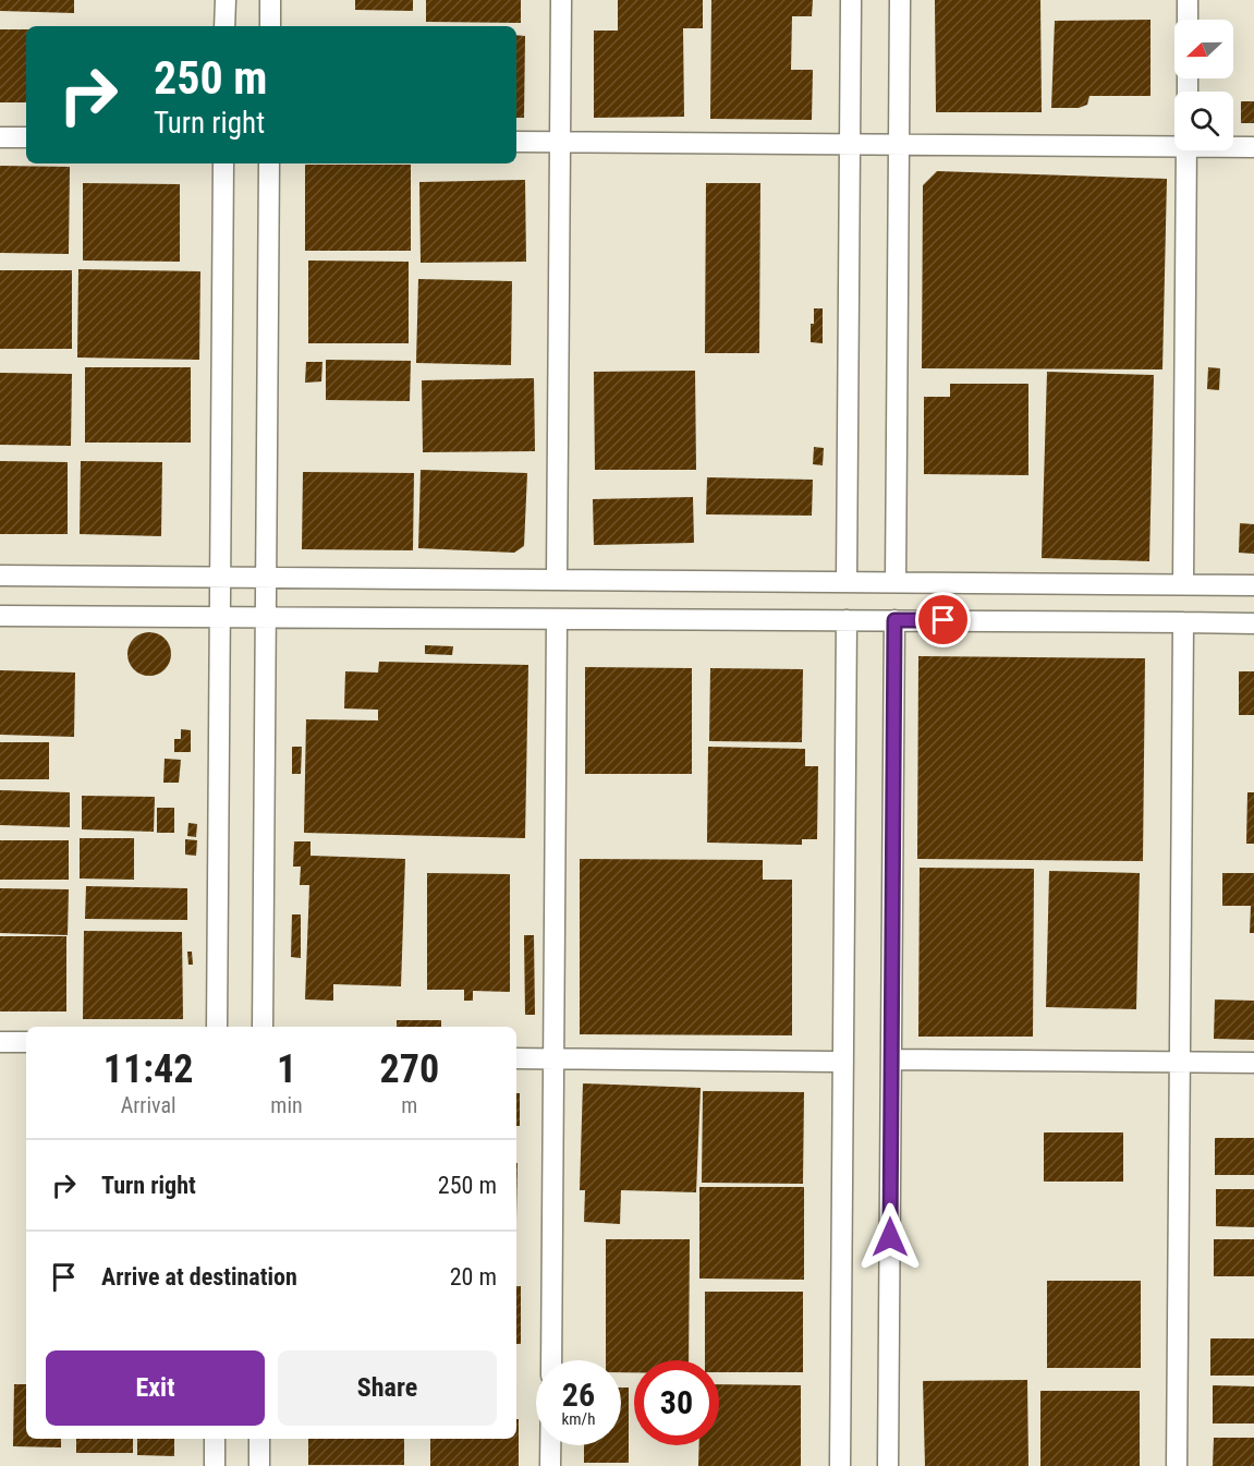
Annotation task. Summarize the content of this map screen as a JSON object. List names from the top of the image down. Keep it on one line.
{"north":"left","page":{"turn":["250 m","Turn right"],"eta":["11:42","Arrival","1","min","270","m"],"list":[{"name":"Turn right","value":"250 m"},{"name":"Arrive at destination","value":"20 m"}],"buttons":["Exit","Share"],"speed":"26 km/h","limit":"30"}}
